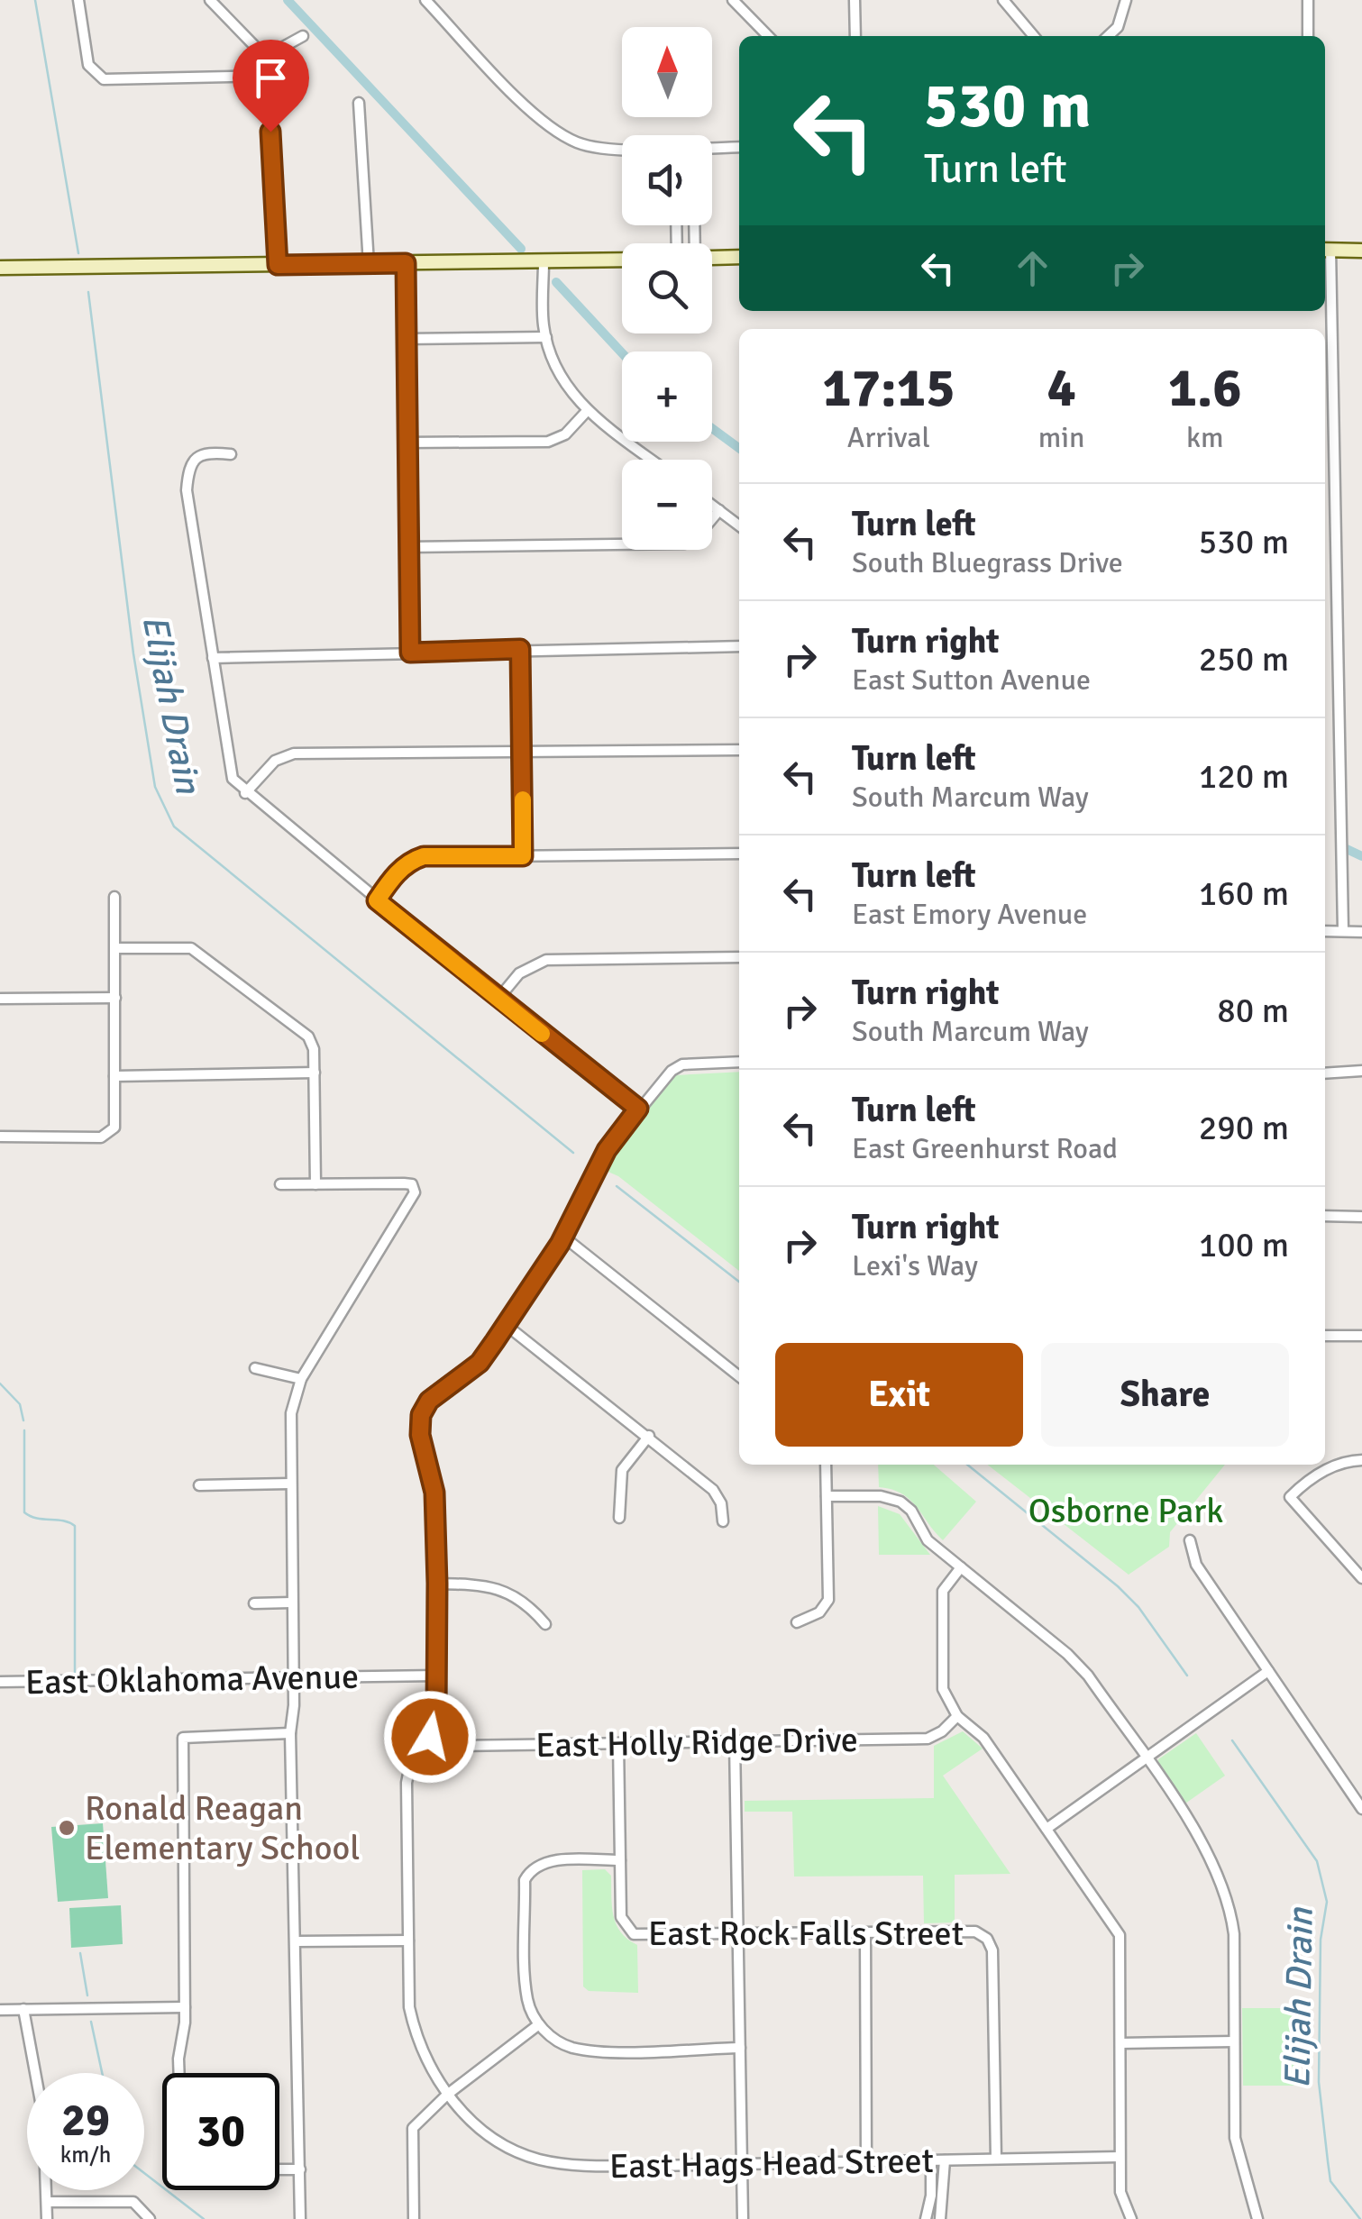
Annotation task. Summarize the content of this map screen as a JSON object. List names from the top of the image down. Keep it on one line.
{"streets":{"street":["East Oklahoma Avenue","East Holly Ridge Drive","East Rock Falls Street","East Hags Head Street"]},"crossings":[["East Holly Ridge Drive","East Hags Head Street"],["East Rock Falls Street","East Hags Head Street"]],"water":["Elijah Drain"],"parks":["Osborne Park"],"places":["Ronald Reagan Elementary School"],"north":"top","page":{"map_buttons":["+","−"],"turn":["530 m","Turn left"],"eta":["17:15","Arrival","4","min","1.6","km"],"list":[{"name":"Turn left","note":"South Bluegrass Drive","value":"530 m"},{"name":"Turn right","note":"East Sutton Avenue","value":"250 m"},{"name":"Turn left","note":"South Marcum Way","value":"120 m"},{"name":"Turn left","note":"East Emory Avenue","value":"160 m"},{"name":"Turn right","note":"South Marcum Way","value":"80 m"},{"name":"Turn left","note":"East Greenhurst Road","value":"290 m"},{"name":"Turn right","note":"Lexi's Way","value":"100 m"}],"buttons":["Exit","Share"],"speed":"29 km/h","limit":"30"}}
